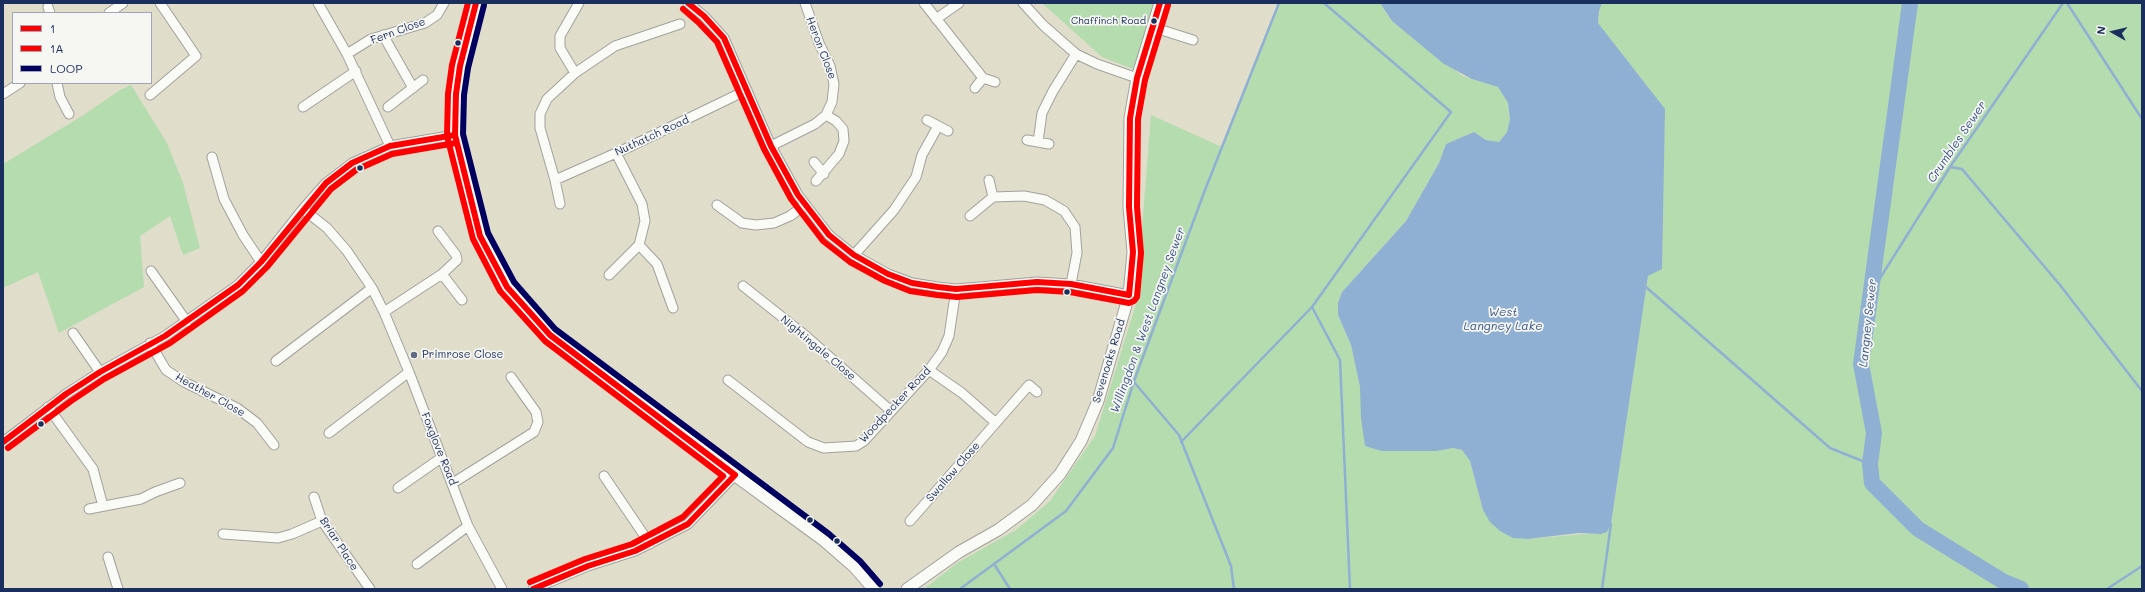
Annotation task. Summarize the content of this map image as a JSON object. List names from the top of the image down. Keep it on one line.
{"streets":{"street":["Fern Close","Heron Close","Nuthatch Road","Nightingale Close","Sevenoaks Road","Heather Close","Woodpecker Road","Foxglove Road","Swallow Close","Briar Place"]},"crossings":[["Nightingale Close","Woodpecker Road"]],"water":["Crumbles Sewer","West Langney Lake","Willingdon & West Langney Sewer","Langney Sewer"],"places":["Chaffinch Road","Primrose Close"],"lines":["transit line 1","transit line 1A","transit line LOOP"],"legend":["1","1A","LOOP"],"north":"left"}
